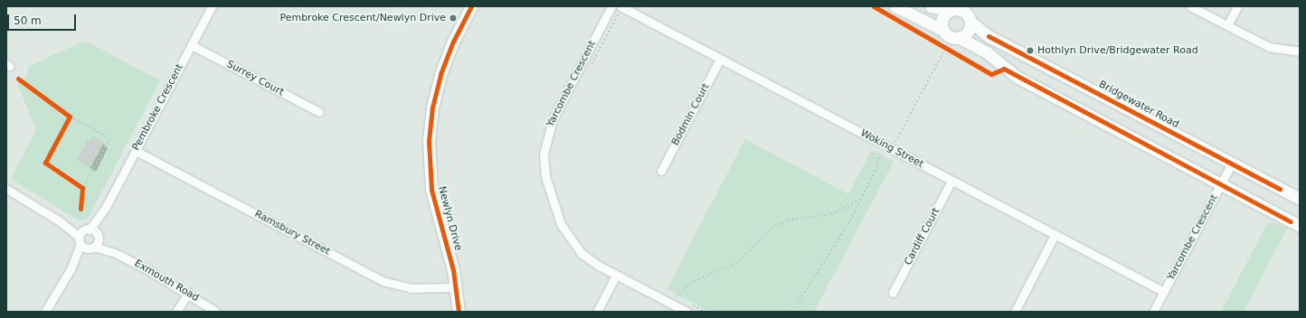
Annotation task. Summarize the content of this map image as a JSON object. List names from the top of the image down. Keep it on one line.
{"streets":{"street":["Surrey Court","Yarcombe Crescent","Bridgewater Road","Pembroke Crescent","Bodmin Court","Woking Street","Newlyn Drive","Ramsbury Street","Cardiff Court","Exmouth Road"]},"crossings":[["Surrey Court","Pembroke Crescent"],["Yarcombe Crescent","Bridgewater Road"],["Yarcombe Crescent","Woking Street"],["Pembroke Crescent","Ramsbury Street"],["Pembroke Crescent","Exmouth Road"],["Bodmin Court","Woking Street"],["Woking Street","Cardiff Court"],["Newlyn Drive","Ramsbury Street"]],"places":["Pembroke Crescent/Newlyn Drive","Hothlyn Drive/Bridgewater Road"],"scale_bar":"50 m"}
